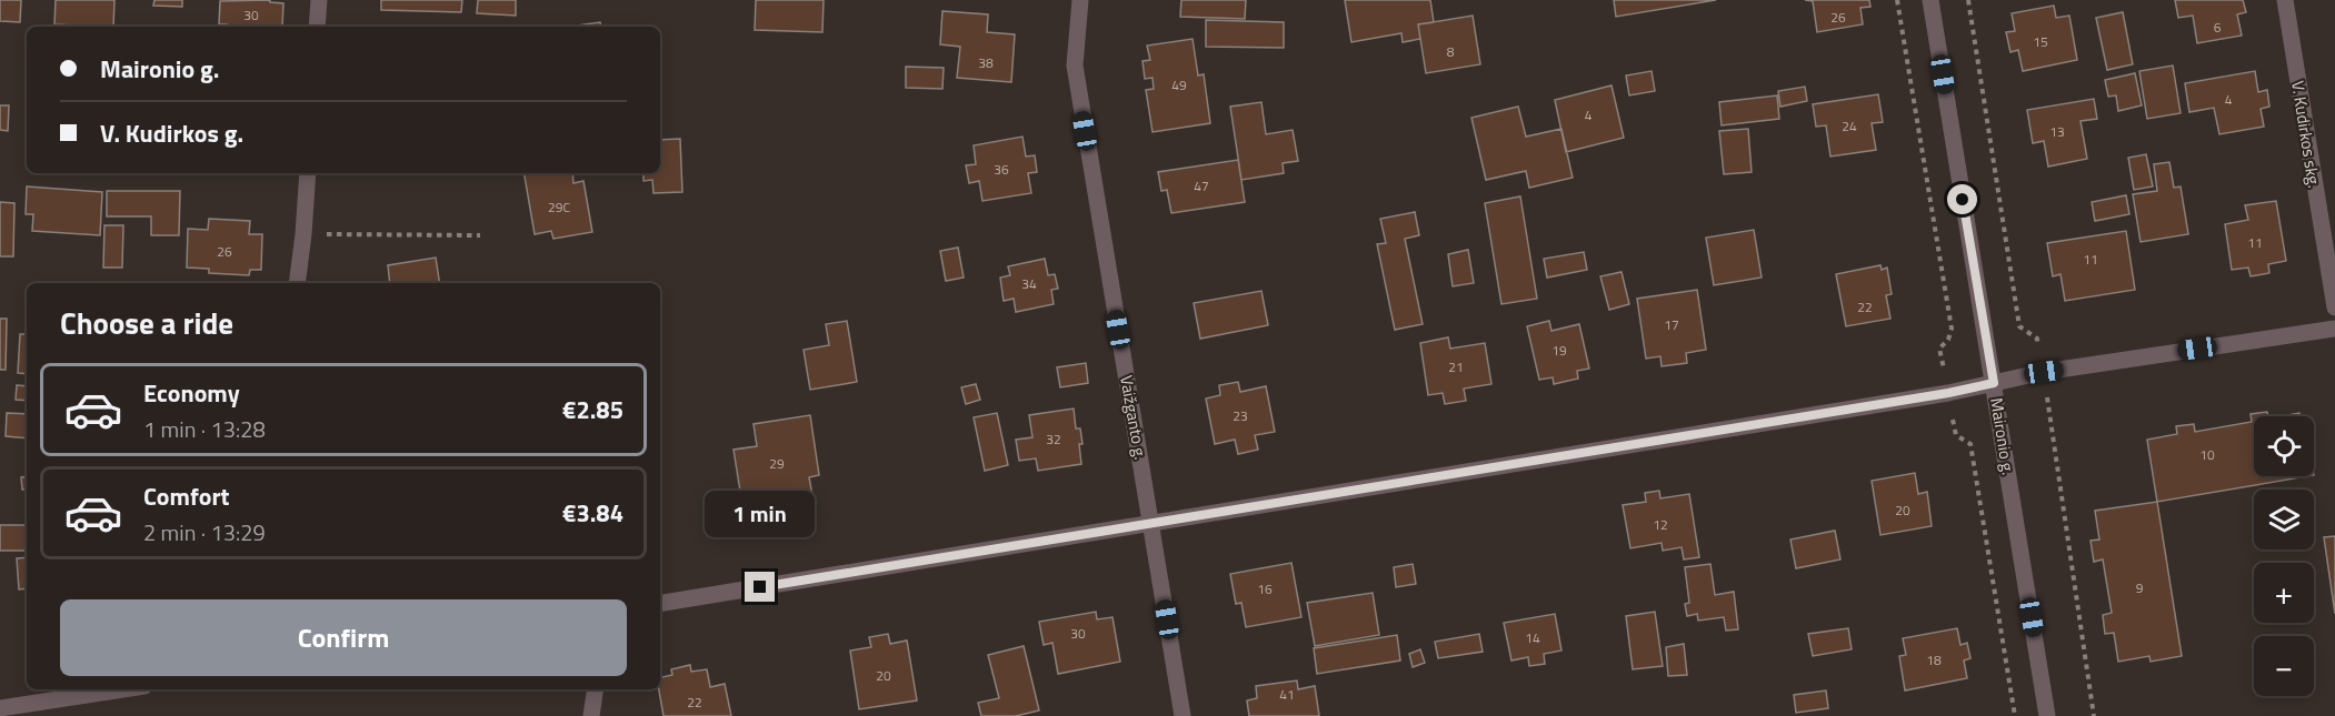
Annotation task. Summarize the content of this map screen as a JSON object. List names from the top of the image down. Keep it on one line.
{"streets":{"street":["V. Kudirkos skg.","Vaižganto g.","Maironio g."]},"house_numbers":["30","26","6","15","8","38","49","4","4","24","13","36","47","29C","11","26","11","34","22","17","19","21","23","32","10","29","20","12","9","16","30","14","18","20","41","22"],"page":{"banner":["Maironio g.","V. Kudirkos g."],"heading":"Choose a ride","list":[{"name":"Economy","note":"1 min · 13:28","value":"€2.85"},{"name":"Comfort","note":"2 min · 13:29","value":"€3.84"}],"map_buttons":["+","−"],"bubble":"1 min","buttons":"Confirm"}}
